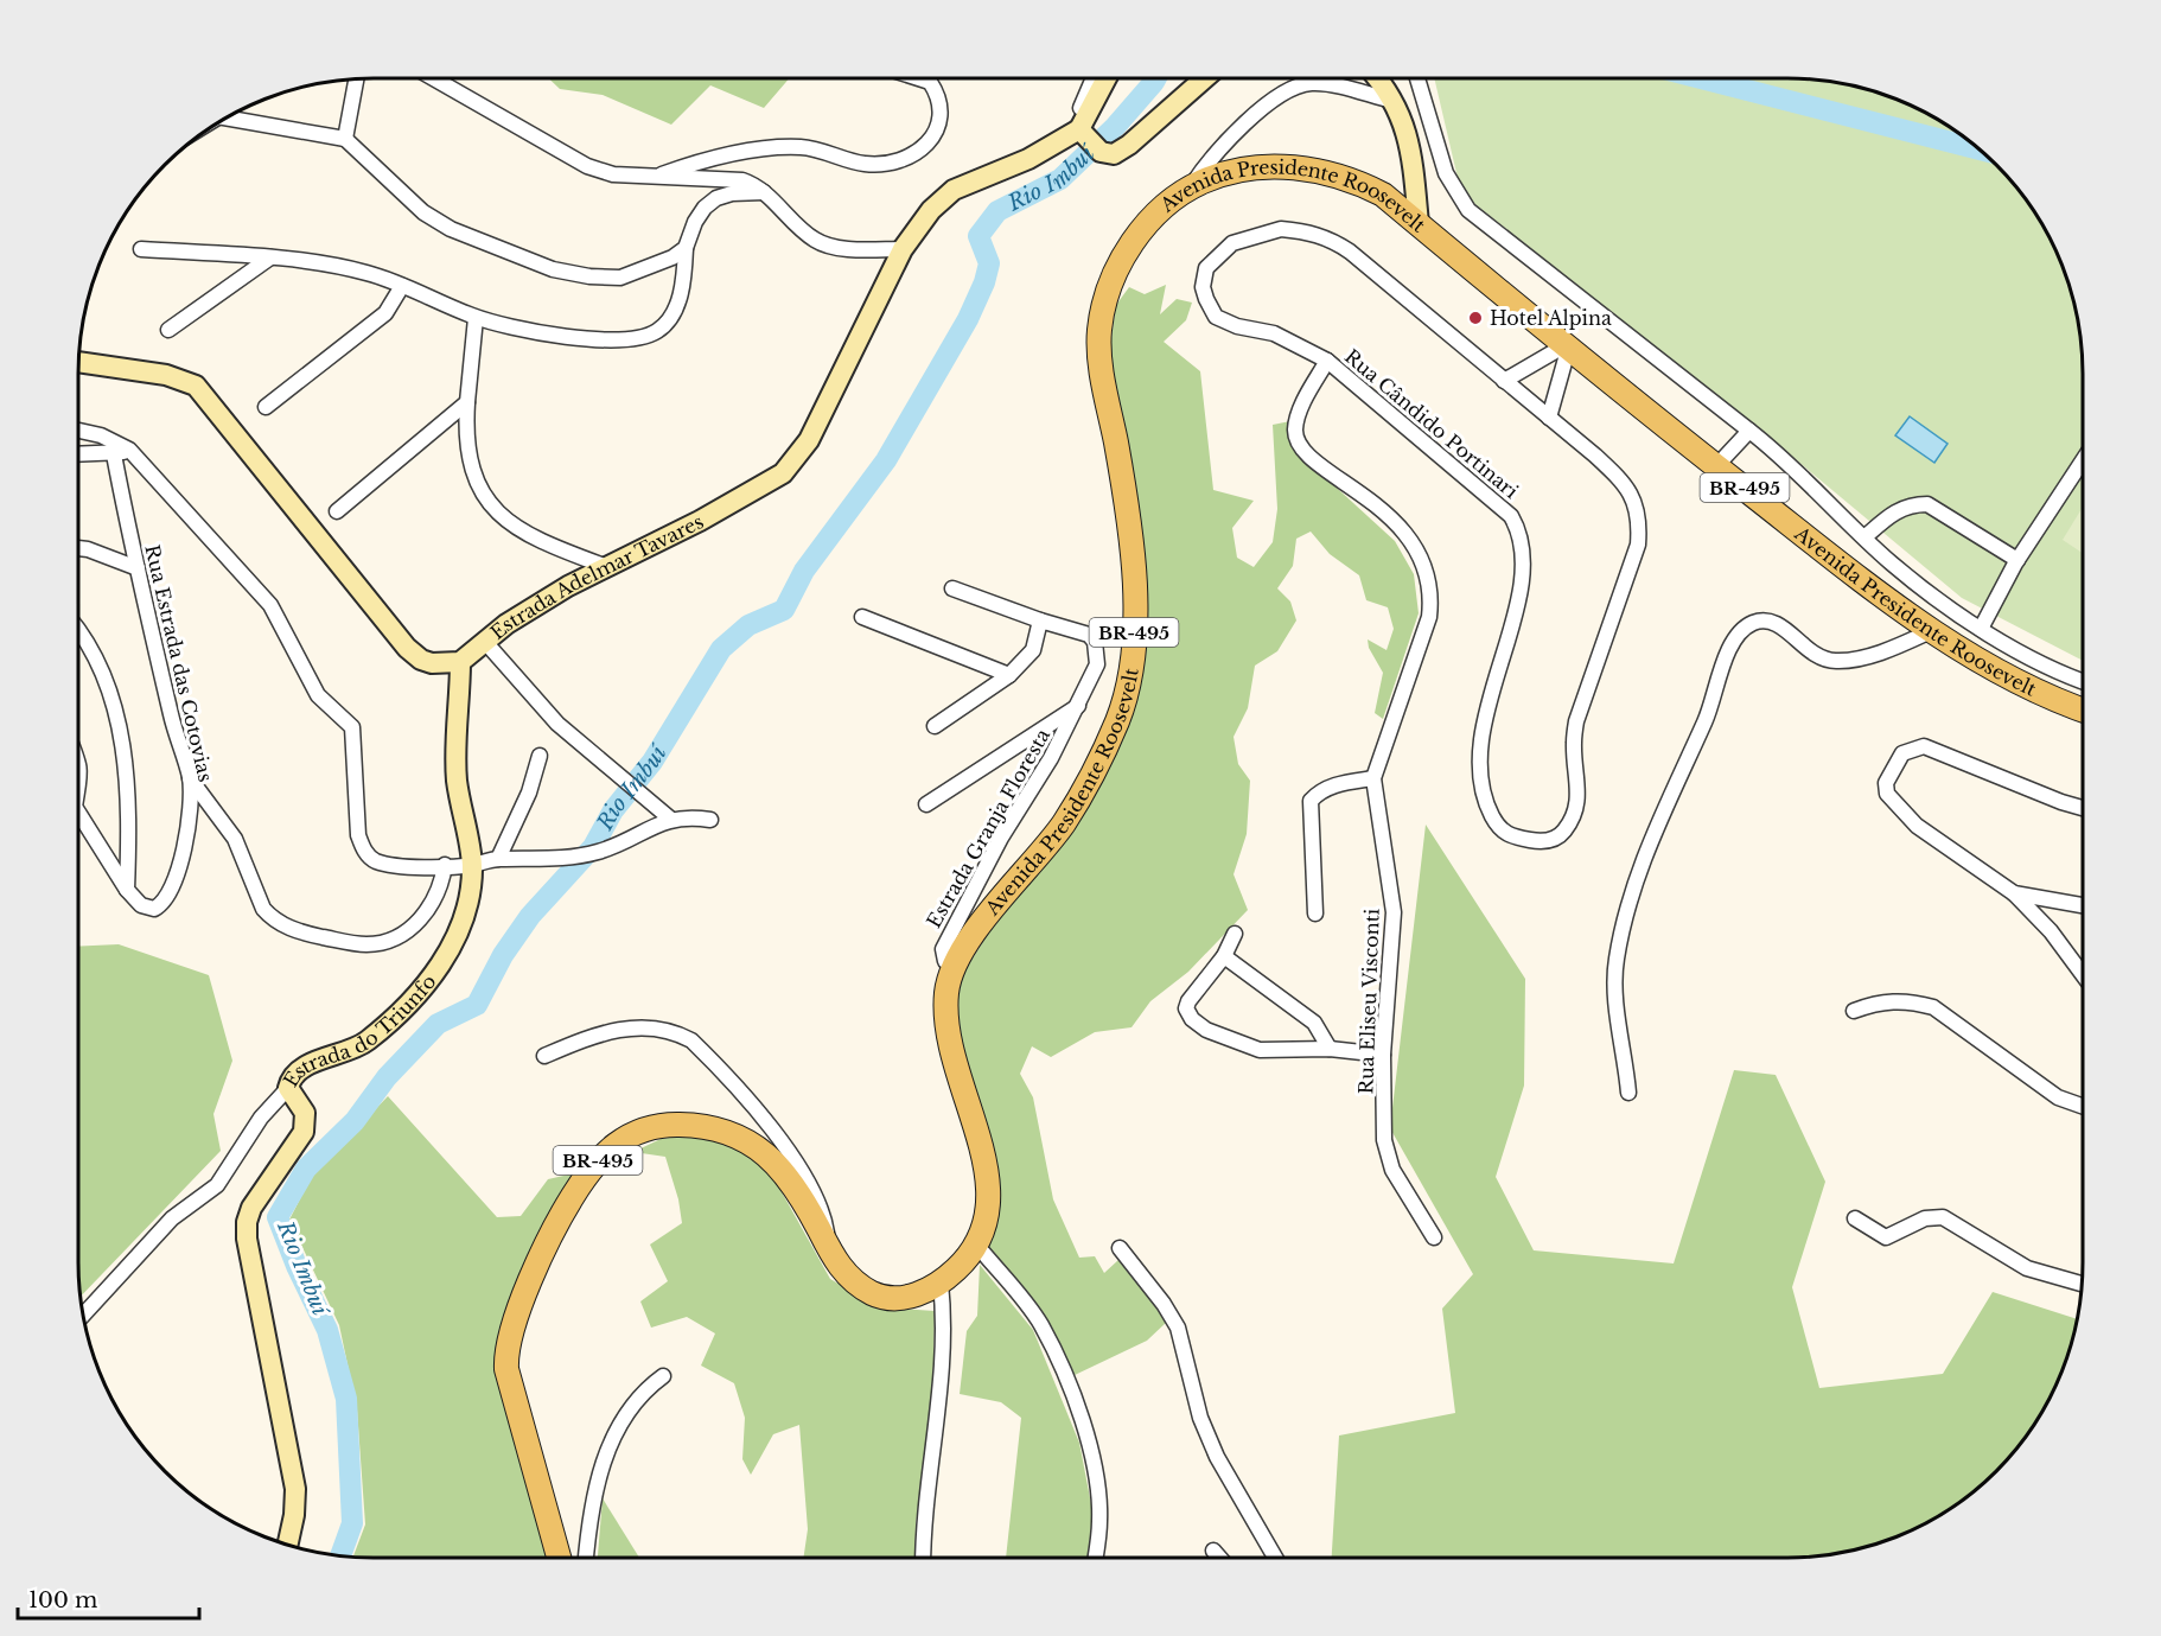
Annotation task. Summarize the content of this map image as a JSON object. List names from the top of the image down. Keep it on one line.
{"streets":{"main road":["Avenida Presidente Roosevelt","BR-495"],"street":["Rua Cândido Portinari","Estrada Adelmar Tavares","Rua Estrada das Cotovias","Estrada Granja Floresta","Rua Eliseu Visconti","Estrada do Triunfo"]},"crossings":[["Avenida Presidente Roosevelt","BR-495"],["Avenida Presidente Roosevelt","Estrada Granja Floresta"],["Rua Cândido Portinari","Rua Eliseu Visconti"],["Estrada Adelmar Tavares","Estrada do Triunfo"]],"water":["Rio Imbuí"],"places":["Hotel Alpina"],"scale_bar":"100 m"}
